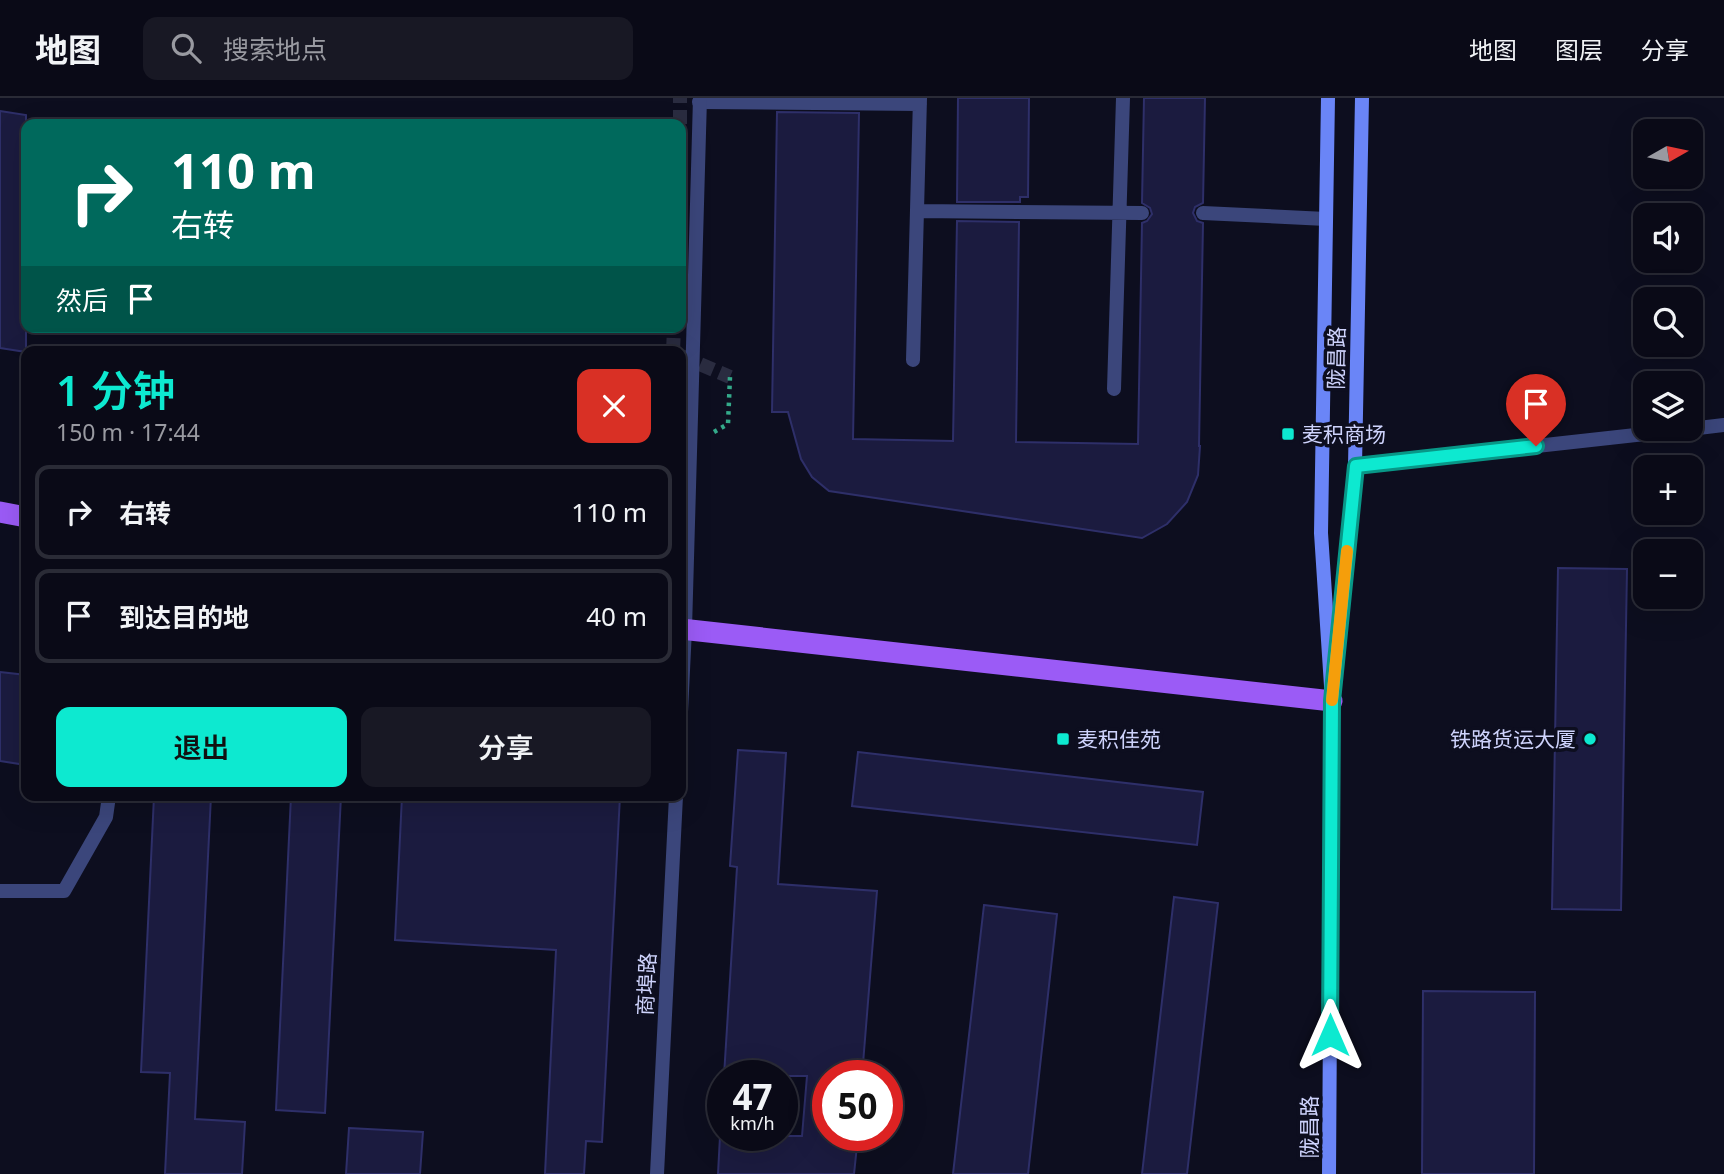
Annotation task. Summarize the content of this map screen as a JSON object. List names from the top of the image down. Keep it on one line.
{"streets":{"main road":["陇昌路"],"street":["商埠路"]},"places":{"transit":["麦积商场","麦积佳苑"],"other":["铁路货运大厦"]},"north":"right","page":{"header":"地图","search":"搜索地点","nav":["地图","图层","分享"],"map_buttons":["+","−"],"turn":["110 m","右转"],"then":"然后","heading":["1 分钟","150 m · 17:44"],"list":[{"name":"右转","value":"110 m"},{"name":"到达目的地","value":"40 m"}],"buttons":["退出","分享"],"speed":"47 km/h","limit":"50"}}
